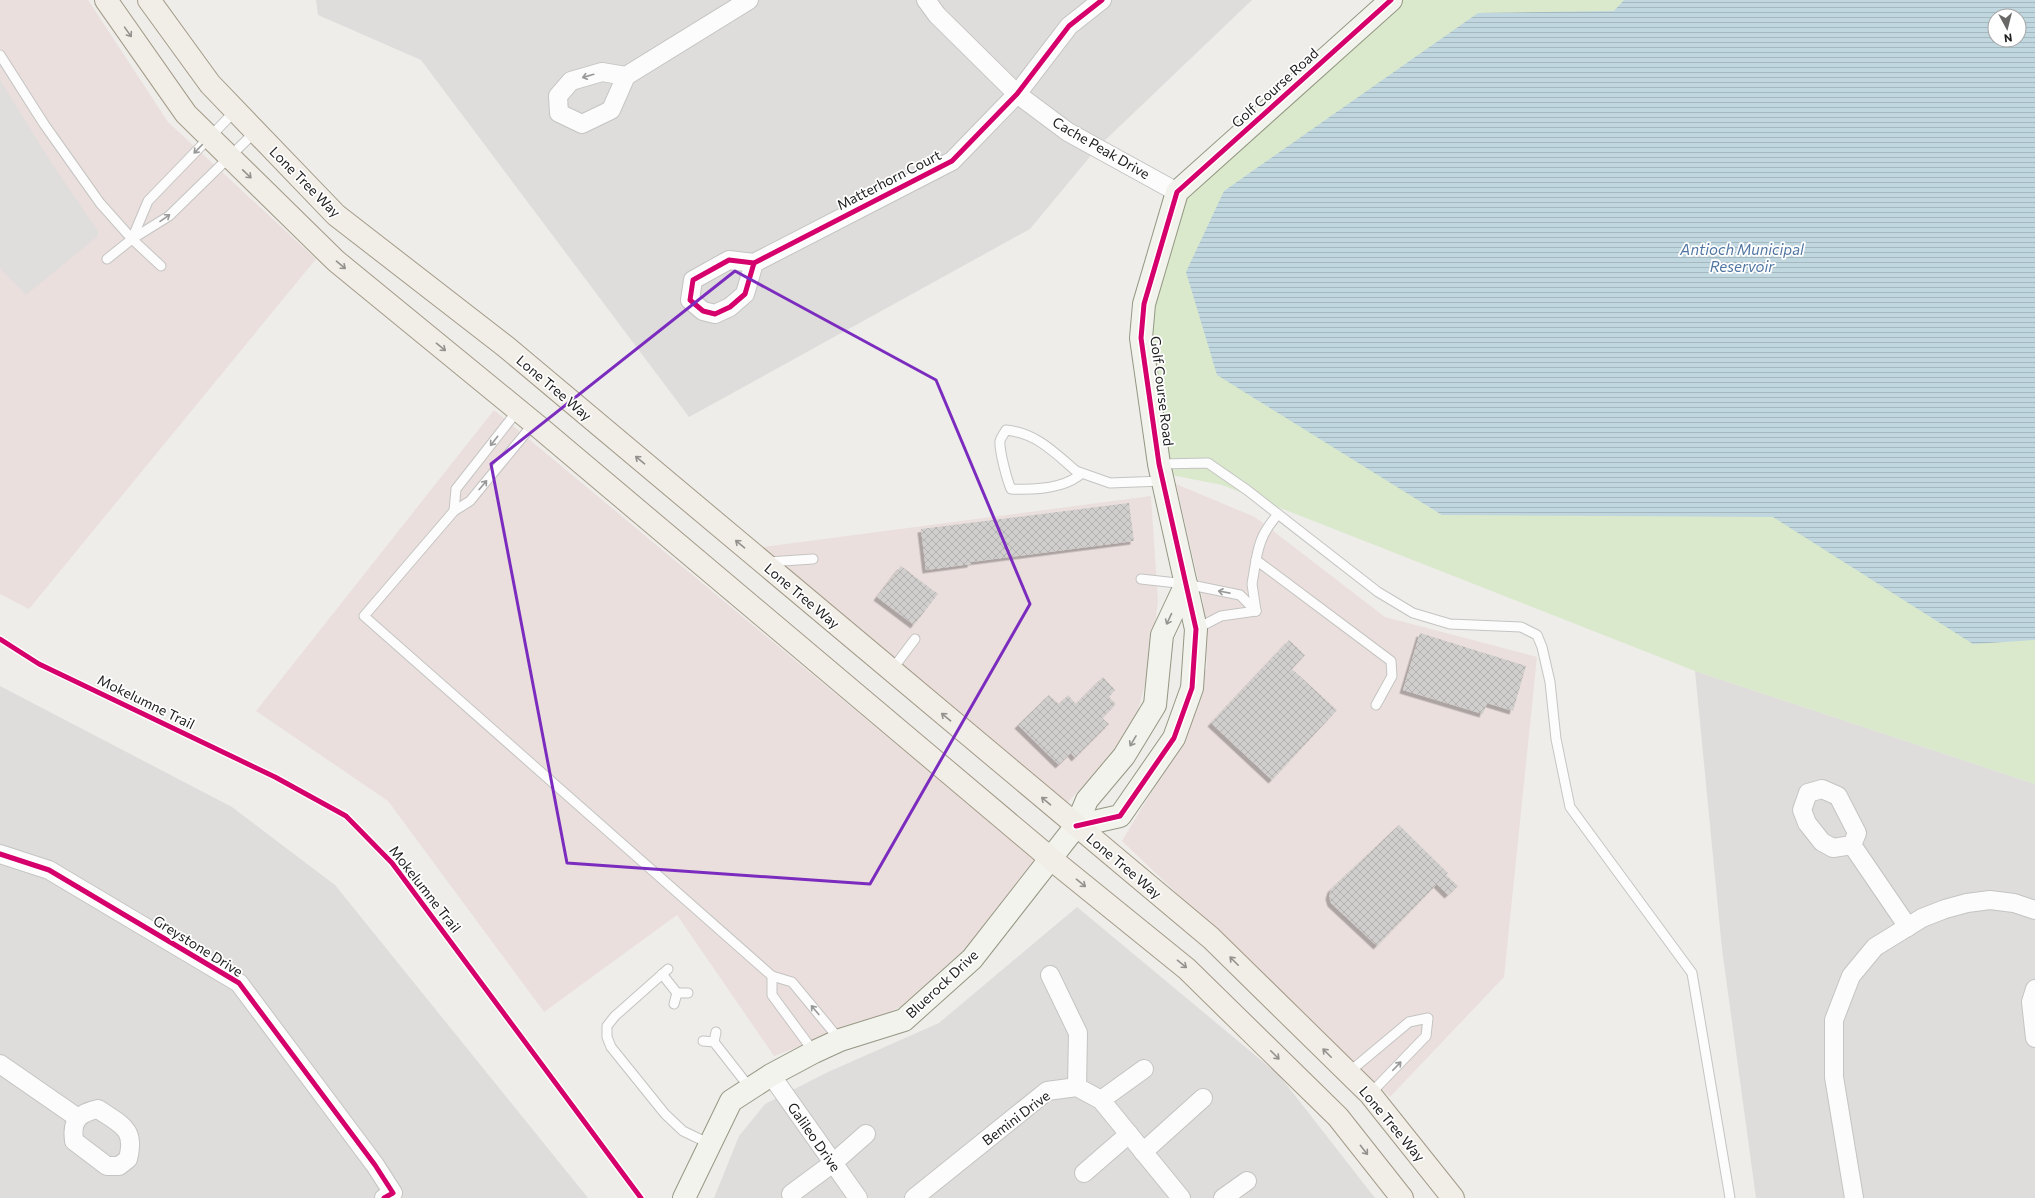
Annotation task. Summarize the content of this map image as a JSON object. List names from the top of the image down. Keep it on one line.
{"streets":{"main road":["Lone Tree Way"],"street":["Golf Course Road","Cache Peak Drive","Matterhorn Court","Greystone Drive","Bluerock Drive","Bemini Drive","Galileo Drive"],"cycle path":["Mokelumne Trail"]},"crossings":[["Golf Course Road","Cache Peak Drive"],["Golf Course Road","Lone Tree Way"],["Golf Course Road","Bluerock Drive"],["Cache Peak Drive","Matterhorn Court"],["Lone Tree Way","Bluerock Drive"],["Bluerock Drive","Galileo Drive"]],"water":["Antioch Municipal Reservoir"],"north":"bottom"}
